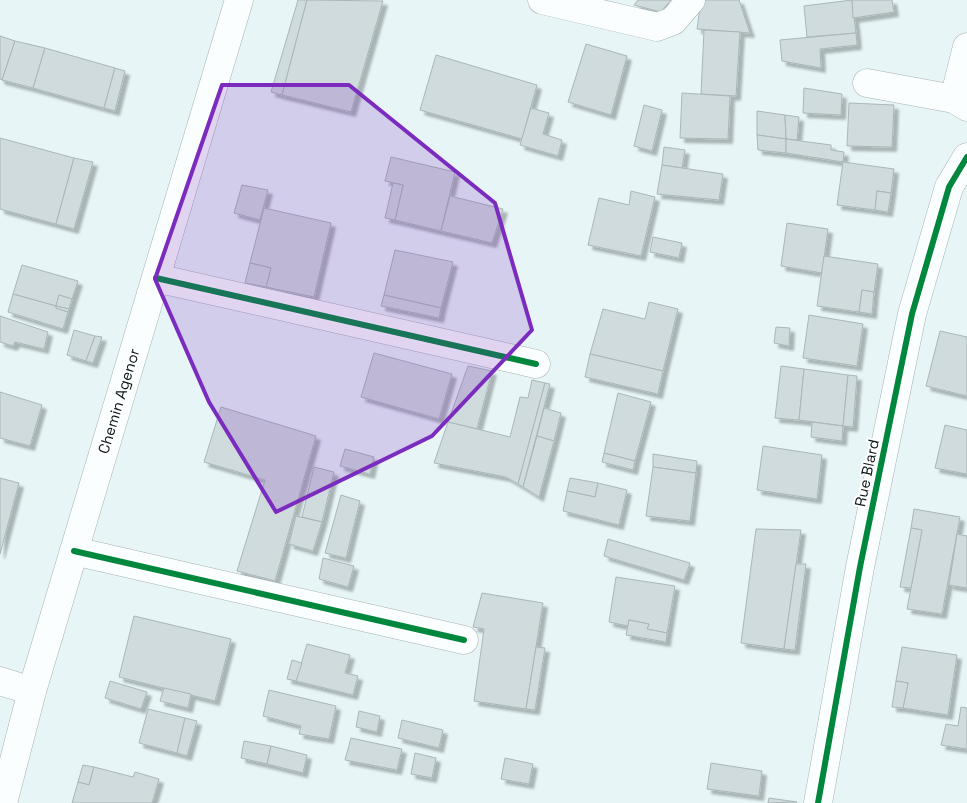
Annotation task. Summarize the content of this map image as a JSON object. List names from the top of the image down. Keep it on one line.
{"streets":{"street":["Chemin Agenor","Rue Blard"]}}
